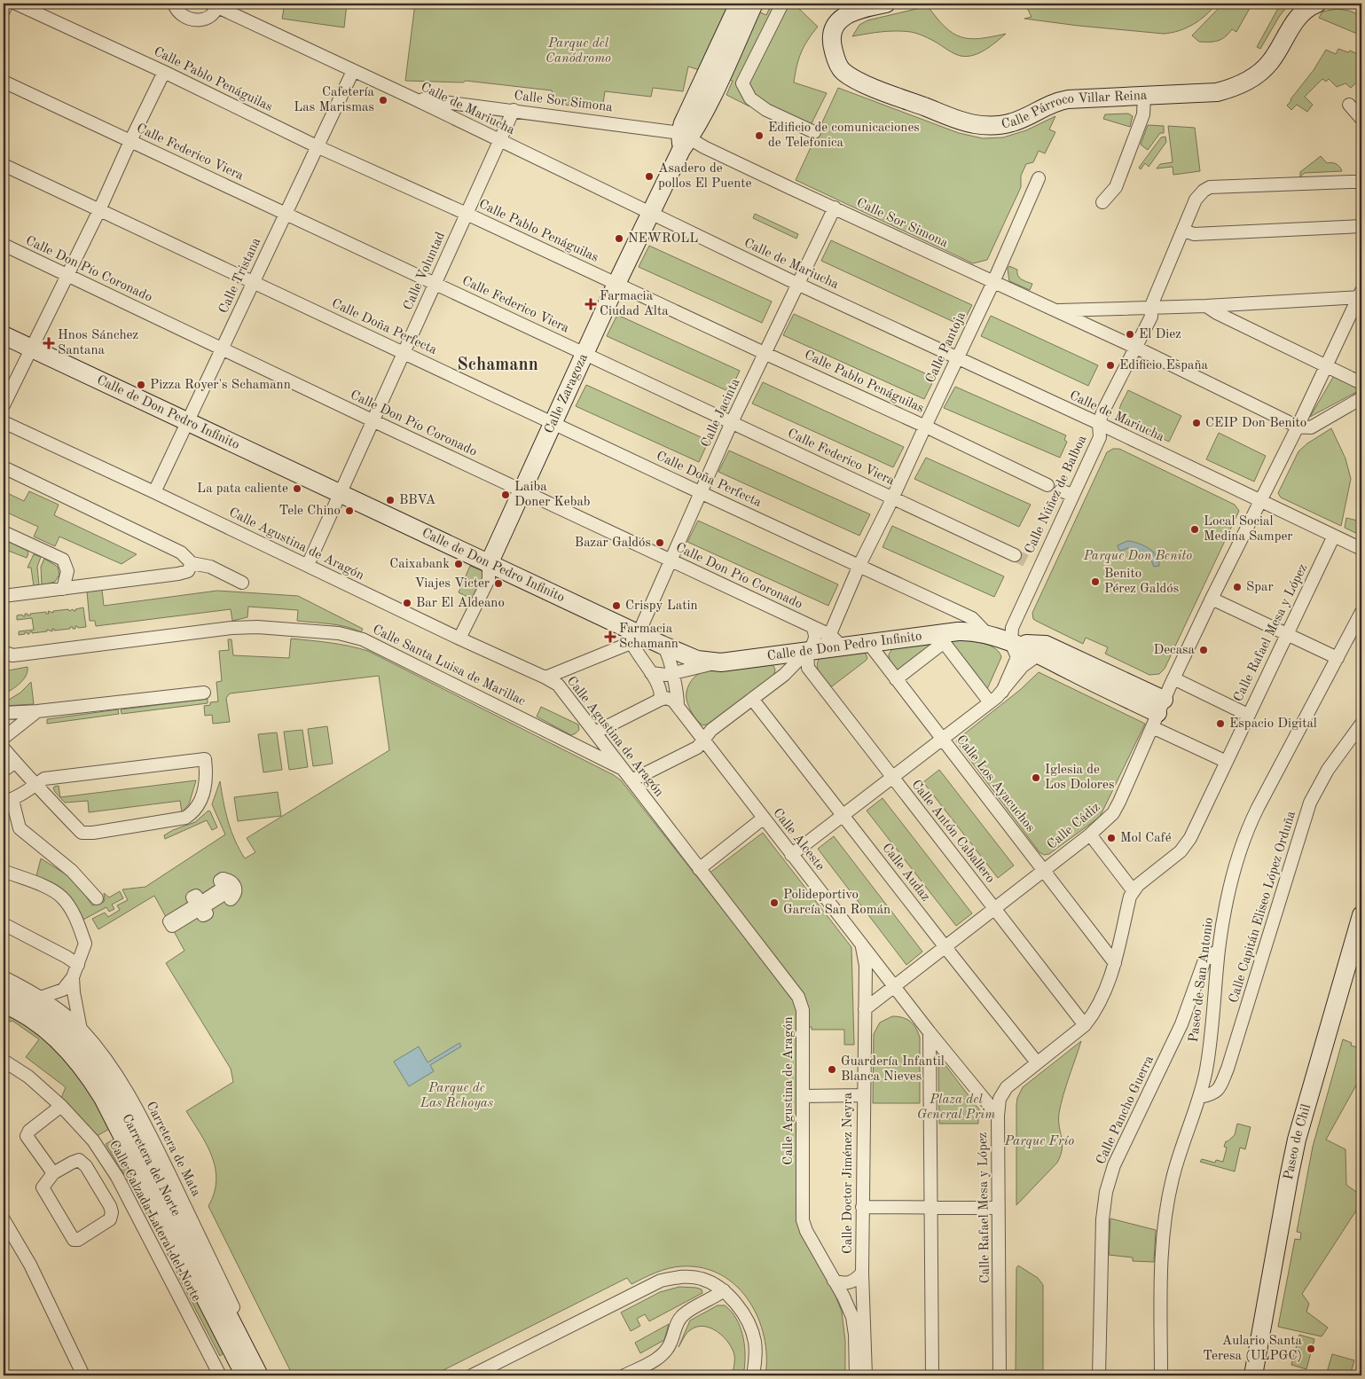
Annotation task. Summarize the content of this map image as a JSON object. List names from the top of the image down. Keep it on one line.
{"streets":{"street":["Calle Pablo Penáguilas","Calle Sor Simona","Calle de Mariucha","Calle Párroco Villar Reina","Calle Federico Viera","Calle Don Pío Coronado","Calle Voluntad","Calle Tristana","Calle Doña Perfecta","Calle Pantoja","Calle Zaragoza","Calle de Don Pedro Infinito","Calle Jacinta","Calle Núñez de Balboa","Calle Agustina de Aragón","Calle Rafael Mesa y López","Calle Santa Luisa de Marillac","Calle Los Ayacuchos","Calle Cádiz","Calle Antón Caballero","Calle Alceste","Calle Audaz","Calle Capitán Eliseo López Orduña","Paseo de San Antonio","Calle Pancho Guerra","Paseo de Chil","Carretera de Mata","Carretera del Norte","Calle Doctor Jiménez Neyra","Calle Calzada Lateral del Norte"]},"crossings":[["Calle Pablo Penáguilas","Calle Voluntad"],["Calle Pablo Penáguilas","Calle Tristana"],["Calle Pablo Penáguilas","Calle Pantoja"],["Calle Pablo Penáguilas","Calle Zaragoza"],["Calle Pablo Penáguilas","Calle Jacinta"],["Calle Sor Simona","Calle de Mariucha"],["Calle Sor Simona","Calle Voluntad"],["Calle Sor Simona","Calle Pantoja"],["Calle Sor Simona","Calle Zaragoza"],["Calle Sor Simona","Calle Jacinta"],["Calle Sor Simona","Calle Núñez de Balboa"],["Calle Sor Simona","Calle Cádiz"],["Calle de Mariucha","Calle Voluntad"],["Calle de Mariucha","Calle Tristana"],["Calle de Mariucha","Calle Pantoja"],["Calle de Mariucha","Calle Zaragoza"],["Calle de Mariucha","Calle Jacinta"],["Calle de Mariucha","Calle Núñez de Balboa"],["Calle de Mariucha","Calle Rafael Mesa y López"],["Calle de Mariucha","Calle Cádiz"],["Calle Federico Viera","Calle Voluntad"],["Calle Federico Viera","Calle Tristana"],["Calle Federico Viera","Calle Pantoja"],["Calle Federico Viera","Calle Zaragoza"],["Calle Federico Viera","Calle Jacinta"],["Calle Don Pío Coronado","Calle Voluntad"],["Calle Don Pío Coronado","Calle Tristana"],["Calle Don Pío Coronado","Calle Pantoja"],["Calle Don Pío Coronado","Calle Zaragoza"],["Calle Don Pío Coronado","Calle de Don Pedro Infinito"],["Calle Don Pío Coronado","Calle Jacinta"],["Calle Don Pío Coronado","Calle Antón Caballero"],["Calle Voluntad","Calle Doña Perfecta"],["Calle Voluntad","Calle de Don Pedro Infinito"],["Calle Voluntad","Calle Agustina de Aragón"],["Calle Tristana","Calle Doña Perfecta"],["Calle Tristana","Calle de Don Pedro Infinito"],["Calle Tristana","Calle Agustina de Aragón"],["Calle Doña Perfecta","Calle Pantoja"],["Calle Doña Perfecta","Calle Zaragoza"],["Calle Doña Perfecta","Calle de Don Pedro Infinito"],["Calle Doña Perfecta","Calle Jacinta"],["Calle Pantoja","Calle de Don Pedro Infinito"],["Calle Pantoja","Calle Antón Caballero"],["Calle Zaragoza","Calle de Don Pedro Infinito"],["Calle Zaragoza","Calle Agustina de Aragón"],["Calle de Don Pedro Infinito","Calle Jacinta"],["Calle de Don Pedro Infinito","Calle Núñez de Balboa"],["Calle de Don Pedro Infinito","Calle Los Ayacuchos"],["Calle de Don Pedro Infinito","Calle Cádiz"],["Calle de Don Pedro Infinito","Calle Antón Caballero"],["Calle de Don Pedro Infinito","Calle Alceste"],["Calle Agustina de Aragón","Calle Santa Luisa de Marillac"],["Calle Rafael Mesa y López","Calle Los Ayacuchos"],["Calle Rafael Mesa y López","Calle Antón Caballero"],["Calle Rafael Mesa y López","Calle Alceste"],["Calle Rafael Mesa y López","Calle Audaz"],["Calle Los Ayacuchos","Calle Cádiz"],["Calle Cádiz","Calle Antón Caballero"],["Calle Cádiz","Calle Alceste"],["Calle Cádiz","Calle Audaz"],["Calle Cádiz","Calle Doctor Jiménez Neyra"],["Calle Alceste","Calle Doctor Jiménez Neyra"],["Calle Capitán Eliseo López Orduña","Paseo de San Antonio"],["Paseo de San Antonio","Calle Pancho Guerra"]],"districts":["Schamann"],"parks":["Parque del Canódromo","Parque Don Benito","Parque de Las Rehoyas","Plaza del General Prim","Parque Frío"],"places":{"other":["Cafetería Las Marismas","Edificio de comunicaciones de Telefonica","Asadero de pollos El Puente","NEWROLL","El Diez","Edificio España","Pizza Royer's Schamann","CEIP Don Benito","La pata caliente","Laiba Doner Kebab","BBVA","Tele Chino","Local Social Medina Samper","Bazar Galdós","Caixabank","Benito Pérez Galdós","Viajes Victer","Spar","Bar El Aldeano","Crispy Latin","Decasa","Espacio Digital","Iglesia de Los Dolores","Mol Café","Polideportivo García San Román","Guardería Infantil Blanca Nieves","Aulario Santa Teresa (ULPGC)"],"health":["Farmacia Ciudad Alta","Hnos Sánchez Santana","Farmacia Schamann"]}}
